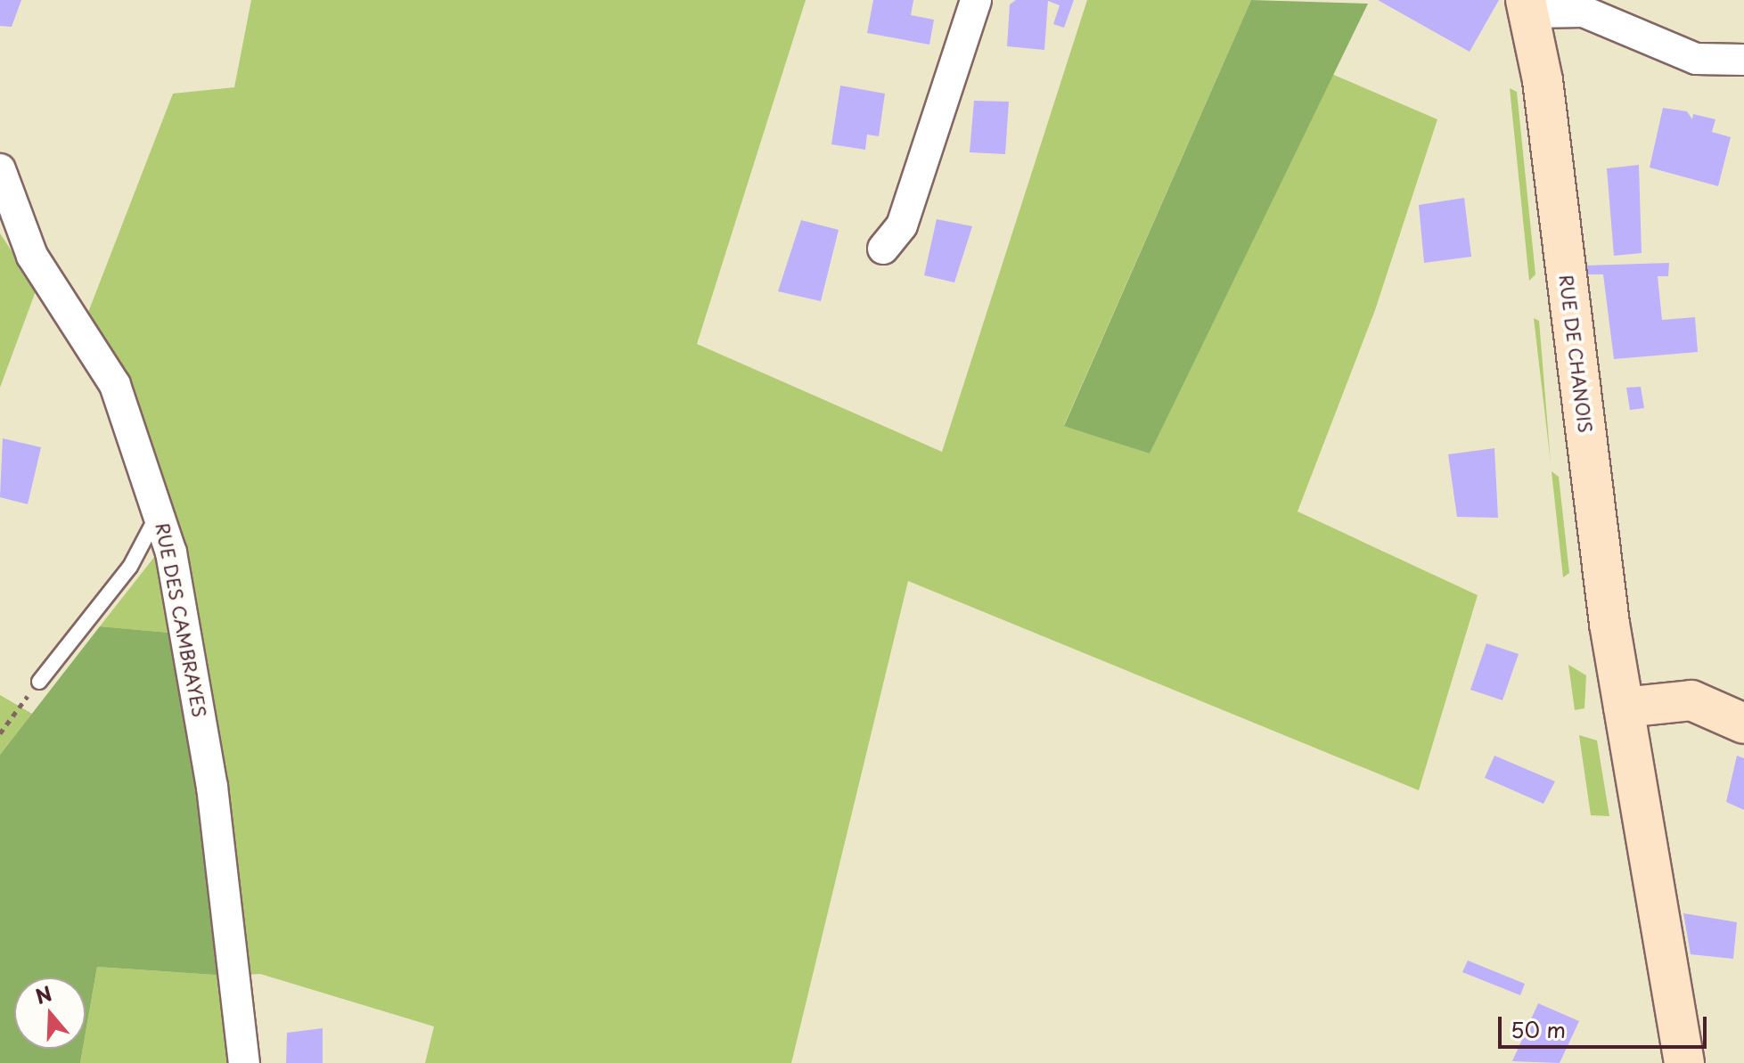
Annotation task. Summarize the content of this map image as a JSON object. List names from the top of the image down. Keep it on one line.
{"streets":{"street":["RUE DE CHANOIS","RUE DES CAMBRAYES"]},"scale_bar":"50 m","north":"top"}
